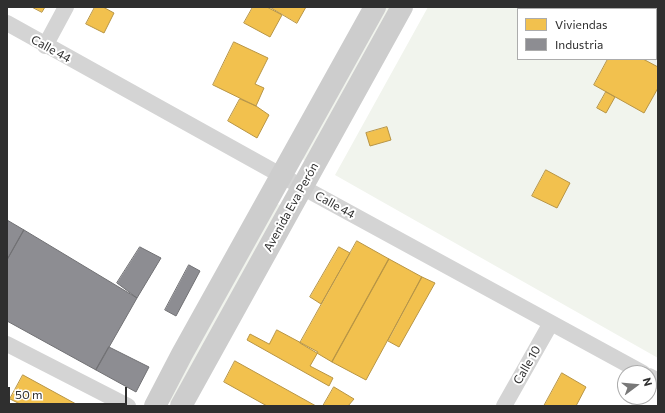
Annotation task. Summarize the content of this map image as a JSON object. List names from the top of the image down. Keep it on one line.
{"streets":{"main road":["Avenida Eva Perón"],"street":["Calle 44","Calle 10"]},"crossings":[["Calle 44","Avenida Eva Perón"],["Calle 44","Calle 10"]],"legend":["Viviendas","Industria"],"scale_bar":"50 m","north":"right"}
